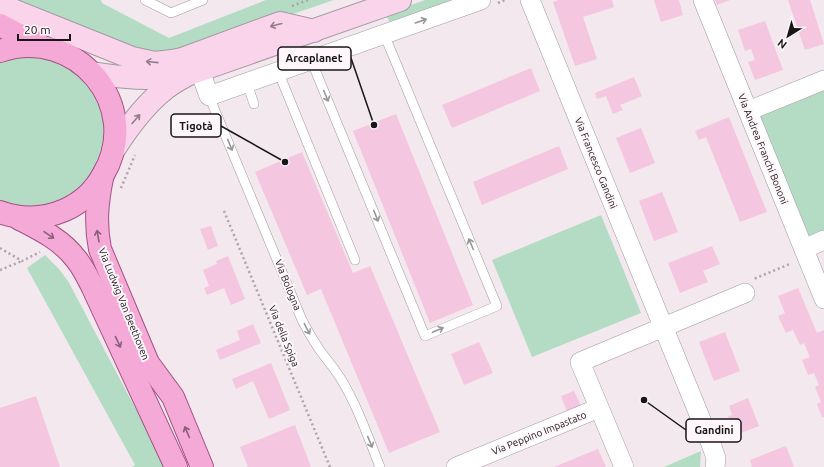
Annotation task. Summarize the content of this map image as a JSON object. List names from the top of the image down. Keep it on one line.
{"streets":{"main road":["Via Ludwig Van Beethoven"],"street":["Via Andrea Franchi Bononi","Via Francesco Gandini","Via Bologna","Via Peppino Impastato"],"path":["Via della Spiga"]},"one_way":["Via Bologna"],"places":["Arcaplanet","Tigotà","Gandini"],"scale_bar":"20 m","north":"bottom left"}
